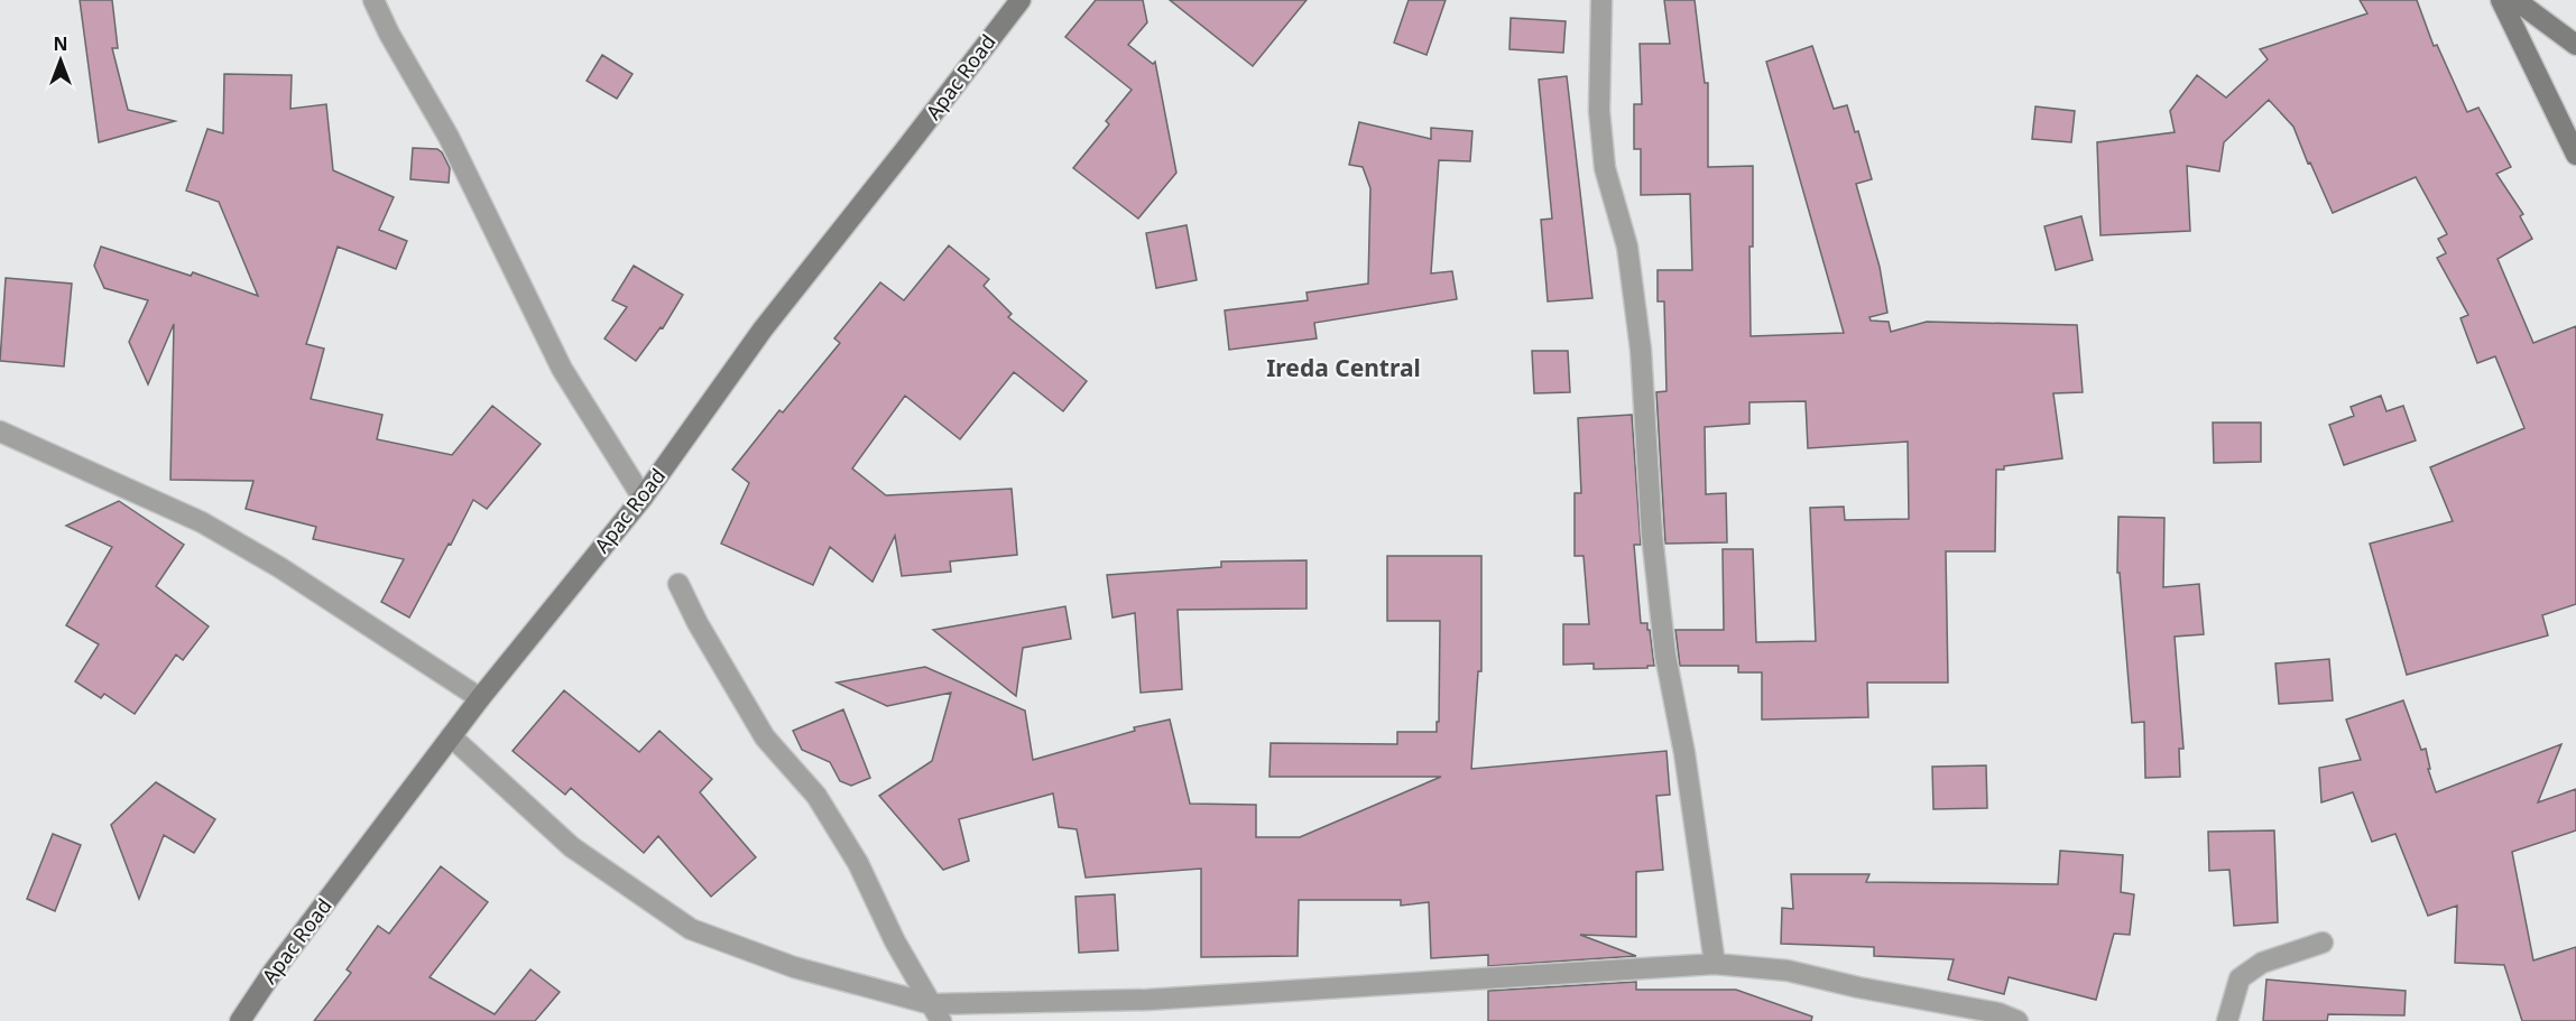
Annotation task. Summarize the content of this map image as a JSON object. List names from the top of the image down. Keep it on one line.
{"streets":{"main road":["Apac Road"]},"districts":["Ireda Central"],"north":"top"}
